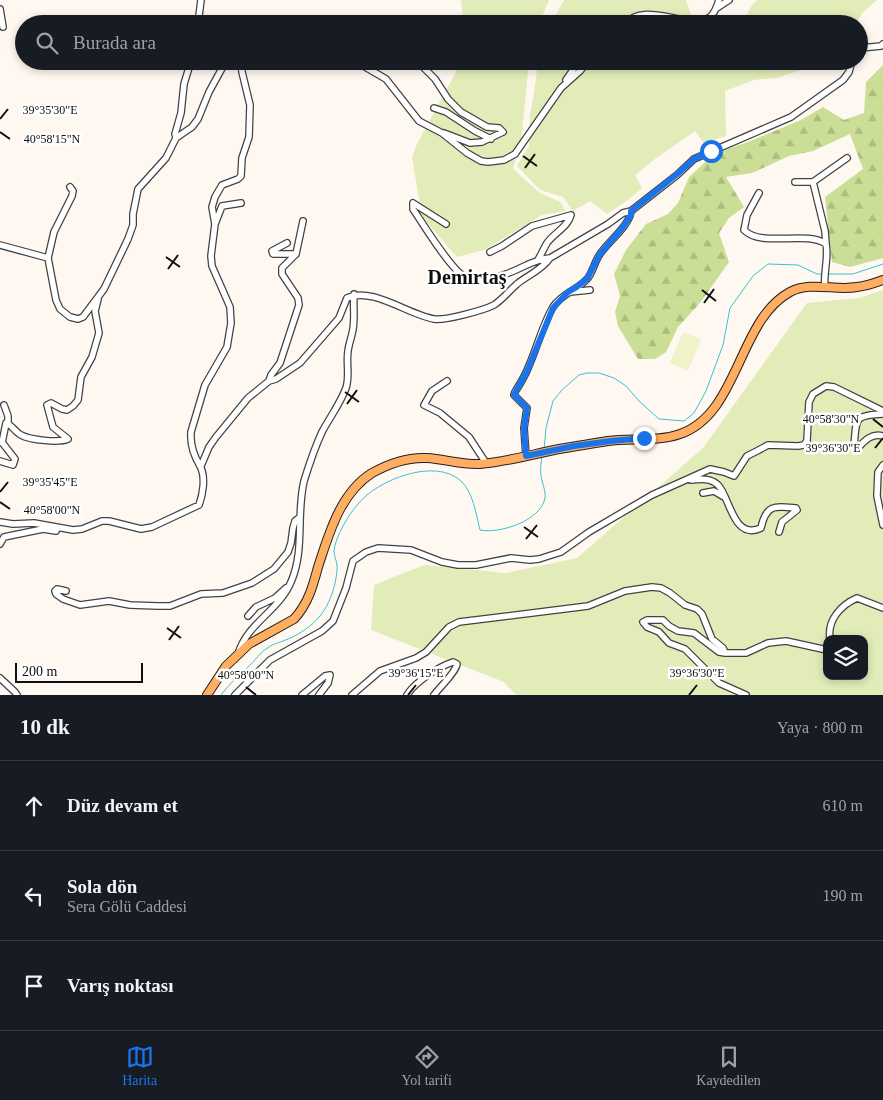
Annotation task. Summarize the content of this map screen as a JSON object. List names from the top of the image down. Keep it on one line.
{"districts":["Demirtaş"],"scale_bar":"200 m","page":{"search":"Burada ara","scale":"200 m","heading":["10 dk","Yaya · 800 m"],"list":[["Düz devam et","610 m"],["Sola dön","Sera Gölü Caddesi","190 m"],"Varış noktası"],"nav":["Harita","Yol tarifi","Kaydedilen"]},"coordinates":["39°35'30\"E","40°58'15\"N","40°58'30\"N","39°36'30\"E","39°35'45\"E","40°58'00\"N","39°36'15\"E"]}
